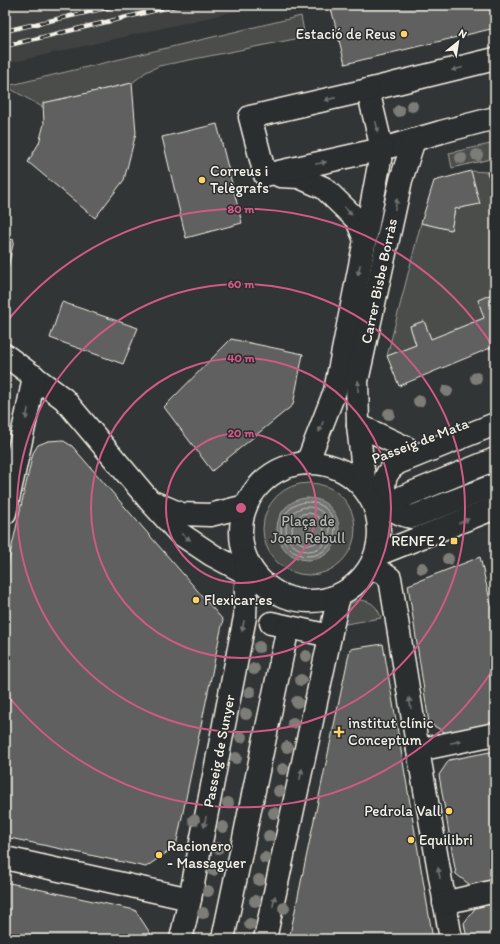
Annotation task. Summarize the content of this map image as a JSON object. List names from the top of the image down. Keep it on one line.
{"streets":{"street":["Carrer Bisbe Borràs","Passeig de Mata","Passeig de Sunyer"]},"crossings":[["Carrer Bisbe Borràs","Passeig de Mata"],["Carrer Bisbe Borràs","Passeig de Sunyer"],["Passeig de Mata","Passeig de Sunyer"]],"parks":["Plaça de Joan Rebull"],"places":{"other":["Estació de Reus","Correus i Telègrafs","Flexicar.es","Pedrola Vall","Equilibri","Racionero - Massaguer"],"transit":["RENFE 2"],"health":["institut clínic Conceptum"]},"north":"top right","rings":["80 m","60 m","40 m","20 m"]}
